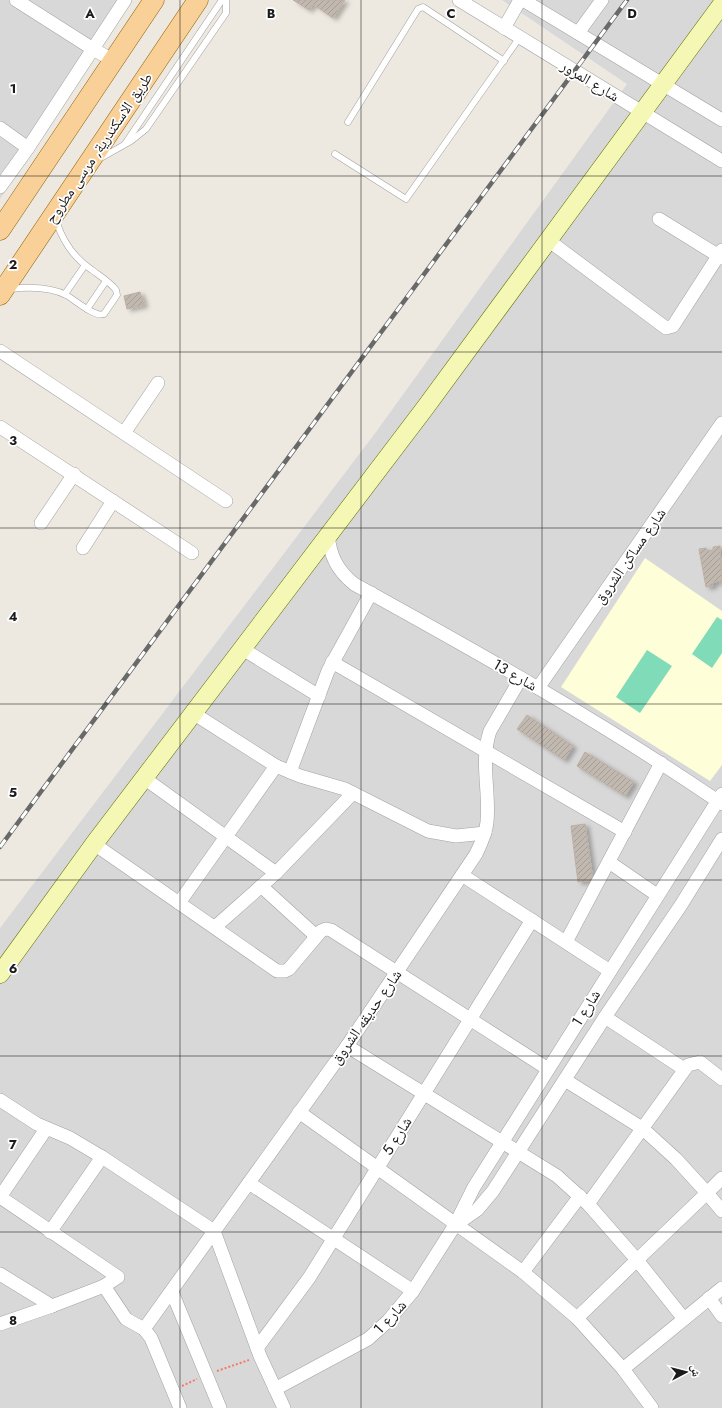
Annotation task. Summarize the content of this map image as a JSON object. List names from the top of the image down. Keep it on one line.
{"streets":{"main road":["طريق الاسكندرية, مرسى مطروح"],"street":["شارع المرور","شارع مساكن الشروق","شارع 13","شارع 1","شارع حديقه الشروق","شارع 5"]},"crossings":[["شارع مساكن الشروق","شارع 13"],["شارع 13","شارع 1"],["شارع 13","شارع حديقه الشروق"]],"north":"right","grid":{"columns":["A","B","C","D"],"rows":["1","2","3","4","5","6","7","8"]}}
